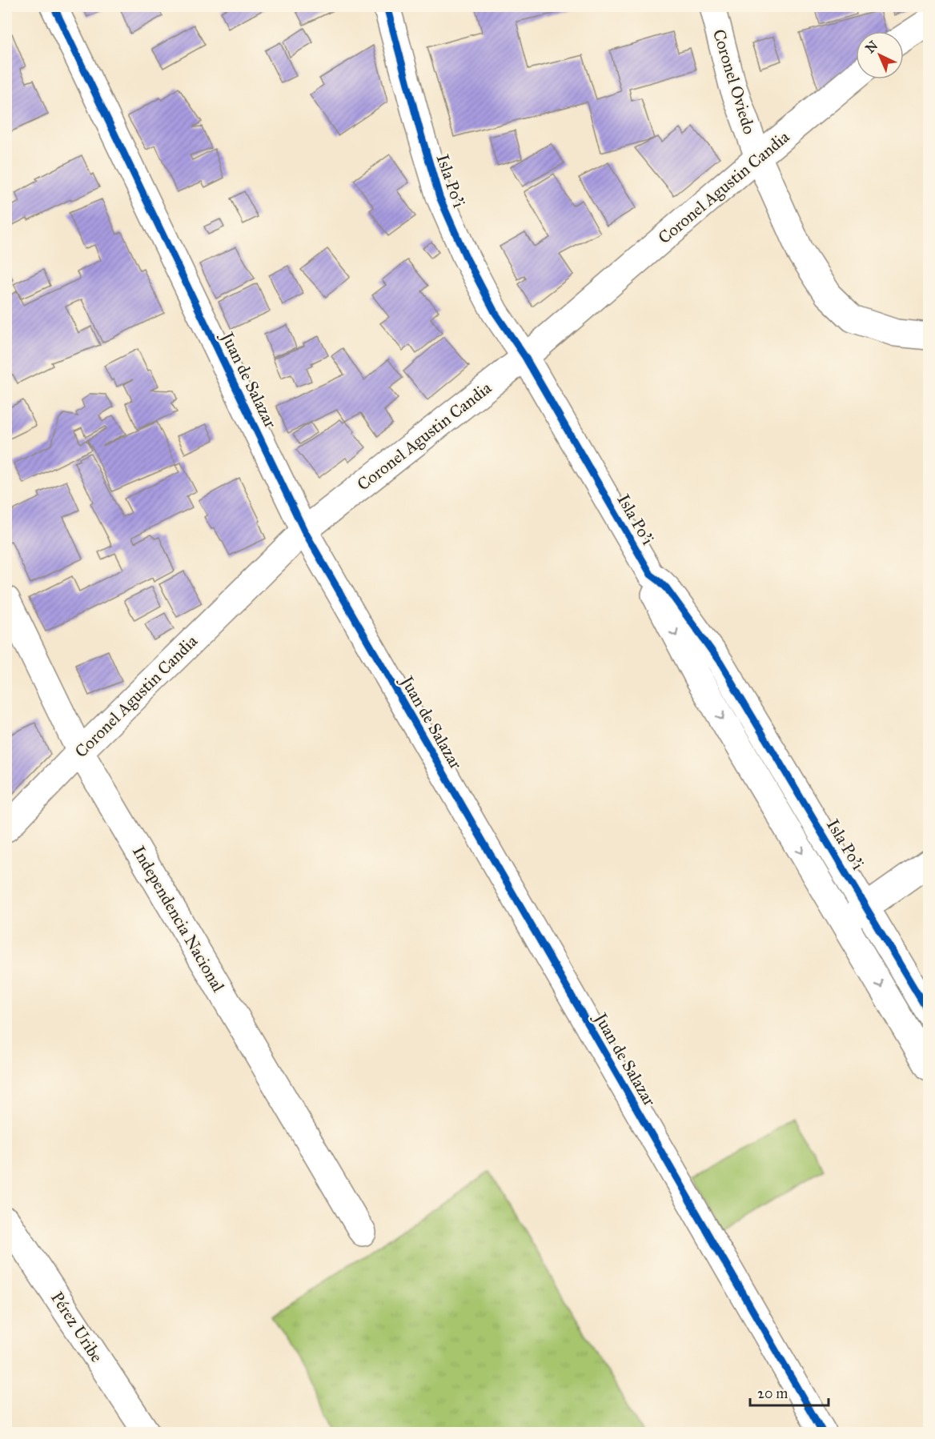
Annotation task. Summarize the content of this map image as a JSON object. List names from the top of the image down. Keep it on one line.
{"streets":{"street":["Coronel Oviedo","Isla Po'i","Coronel Agustin Candia","Juan de Salazar","Independencia Nacional","Pérez Uribe"]},"crossings":[["Coronel Oviedo","Coronel Agustin Candia"],["Isla Po'i","Coronel Agustin Candia"],["Coronel Agustin Candia","Juan de Salazar"],["Coronel Agustin Candia","Independencia Nacional"]],"scale_bar":"20 m","north":"top left"}
